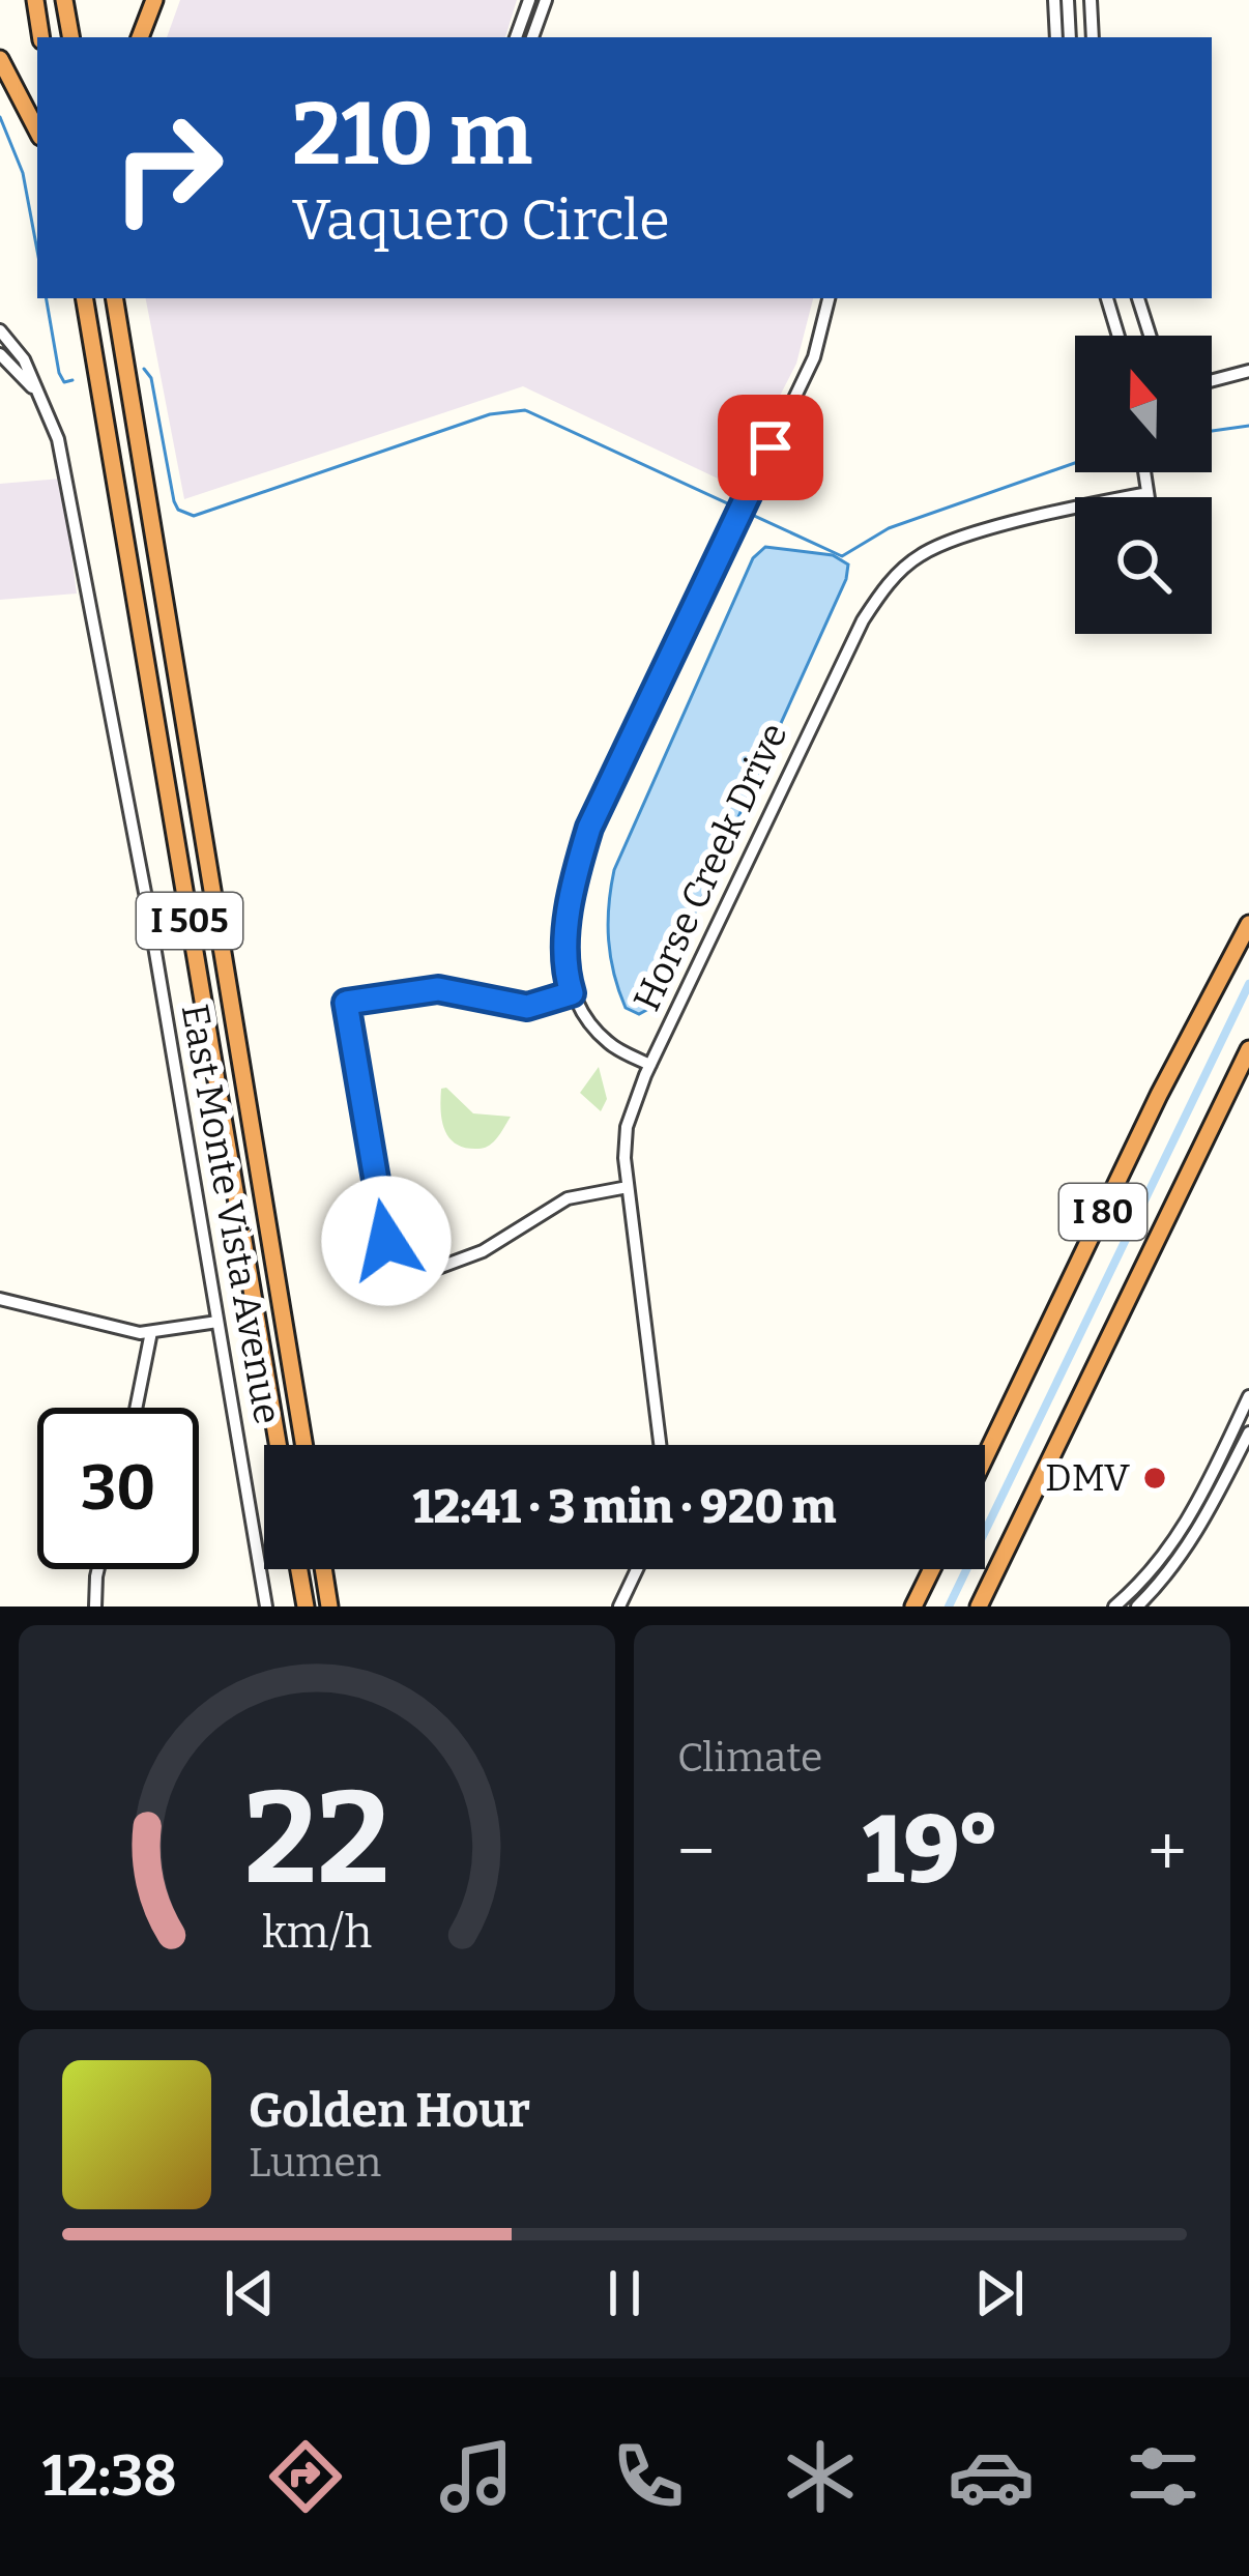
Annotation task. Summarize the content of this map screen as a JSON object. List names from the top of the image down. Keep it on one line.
{"streets":{"highway":["I 505","I 80"],"street":["Horse Creek Drive","East Monte Vista Avenue"]},"places":["DMV"],"north":"top","page":{"turn":["210 m","Vaquero Circle"],"limit":"30","trip":"12:41 · 3 min · 920 m","tile":"Climate","heat":["−","19°","+"],"song":["Golden Hour","Lumen"],"tabs":"12:38","gauge":["22","km/h"]}}
